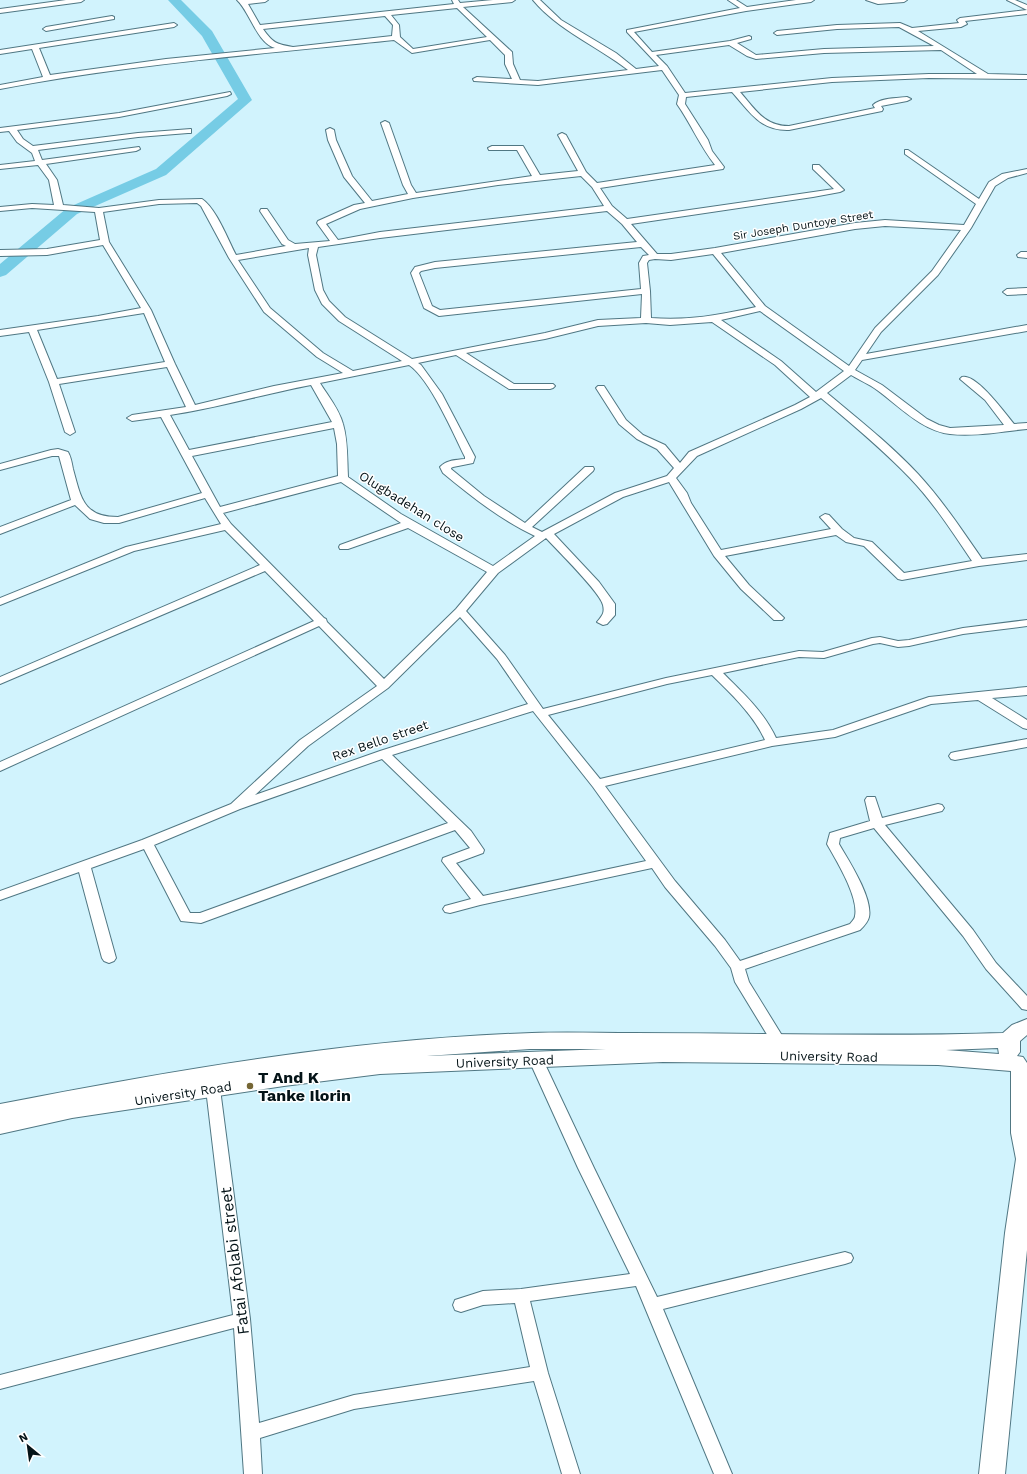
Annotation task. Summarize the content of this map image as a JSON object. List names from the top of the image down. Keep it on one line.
{"streets":{"main road":["University Road"],"street":["Sir Joseph Duntoye Street","Olugbadehan close","Rex Bello street","Fatai Afolabi street"]},"crossings":[["University Road","Fatai Afolabi street"]],"places":["T And K Tanke Ilorin"],"north":"top left"}
